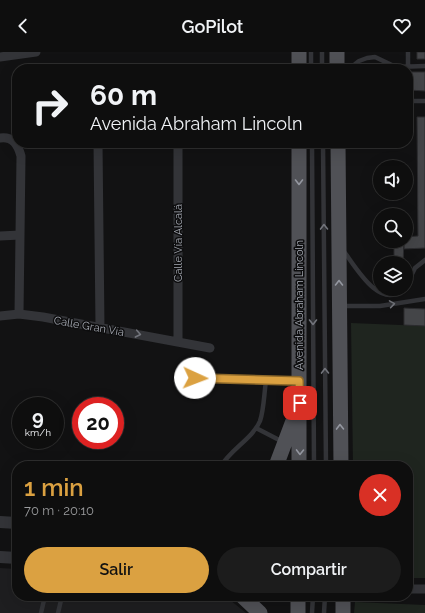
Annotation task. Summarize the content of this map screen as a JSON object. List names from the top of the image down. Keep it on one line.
{"streets":{"main road":["Avenida Abraham Lincoln"],"street":["Calle Vía Alcalá","Calle Gran Vía"]},"crossings":[["Calle Vía Alcalá","Calle Gran Vía"]],"one_way":["Calle Gran Vía"],"page":{"header":"GoPilot","turn":["60 m","Avenida Abraham Lincoln"],"speed":"9 km/h","limit":"20","heading":["1 min","70 m · 20:10"],"buttons":["Salir","Compartir"]}}
